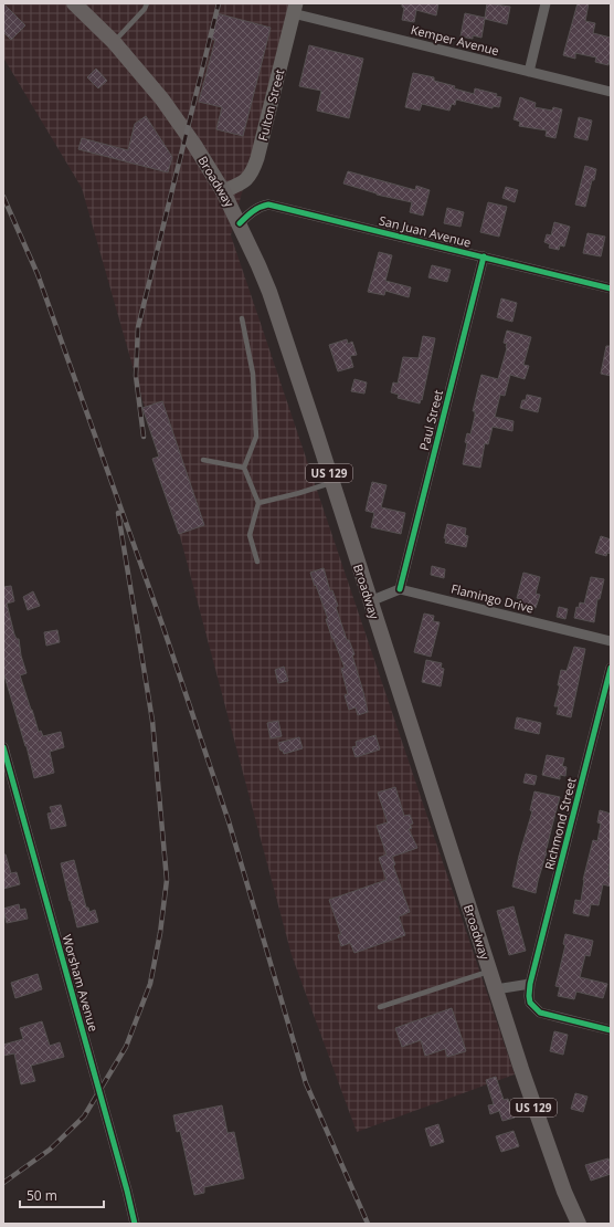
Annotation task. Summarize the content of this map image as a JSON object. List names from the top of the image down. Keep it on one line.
{"streets":{"main road":["Broadway","US 129"],"street":["Kemper Avenue","Fulton Street","San Juan Avenue","Paul Street","Flamingo Drive","Richmond Street","Worsham Avenue"]},"crossings":[["Kemper Avenue","Fulton Street"],["Fulton Street","Broadway"],["Broadway","San Juan Avenue"],["San Juan Avenue","Paul Street"],["Paul Street","Flamingo Drive"]],"scale_bar":"50 m"}
